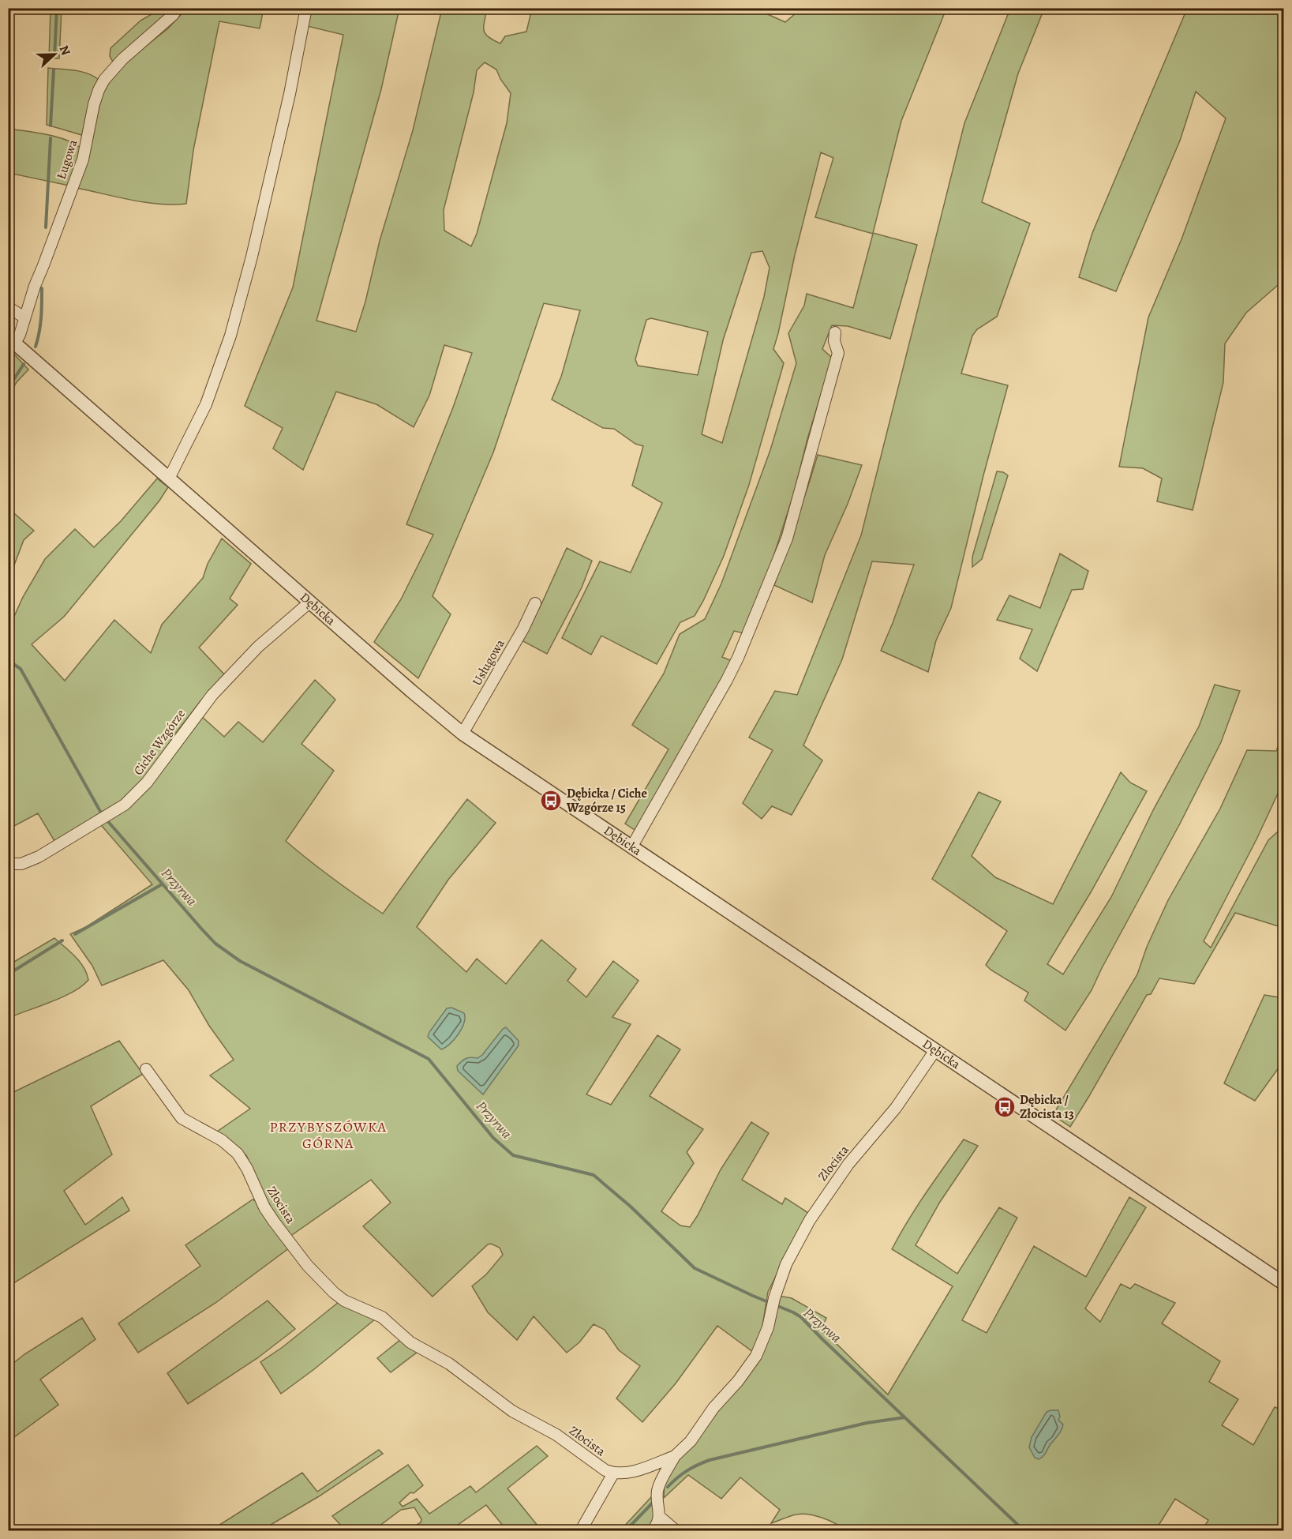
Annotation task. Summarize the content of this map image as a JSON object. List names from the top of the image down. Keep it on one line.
{"streets":{"street":["Ługowa","Dębicka","Usługowa","Ciche Wzgórze","Złocista"]},"crossings":[["Ługowa","Dębicka"],["Dębicka","Usługowa"],["Dębicka","Ciche Wzgórze"],["Dębicka","Złocista"]],"districts":["PRZYBYSZÓWKA GÓRNA"],"water":["Przyrwa"],"places":{"bus stop":["Dębicka / Ciche Wzgórze 15","Dębicka / Złocista 13"]},"north":"right"}
